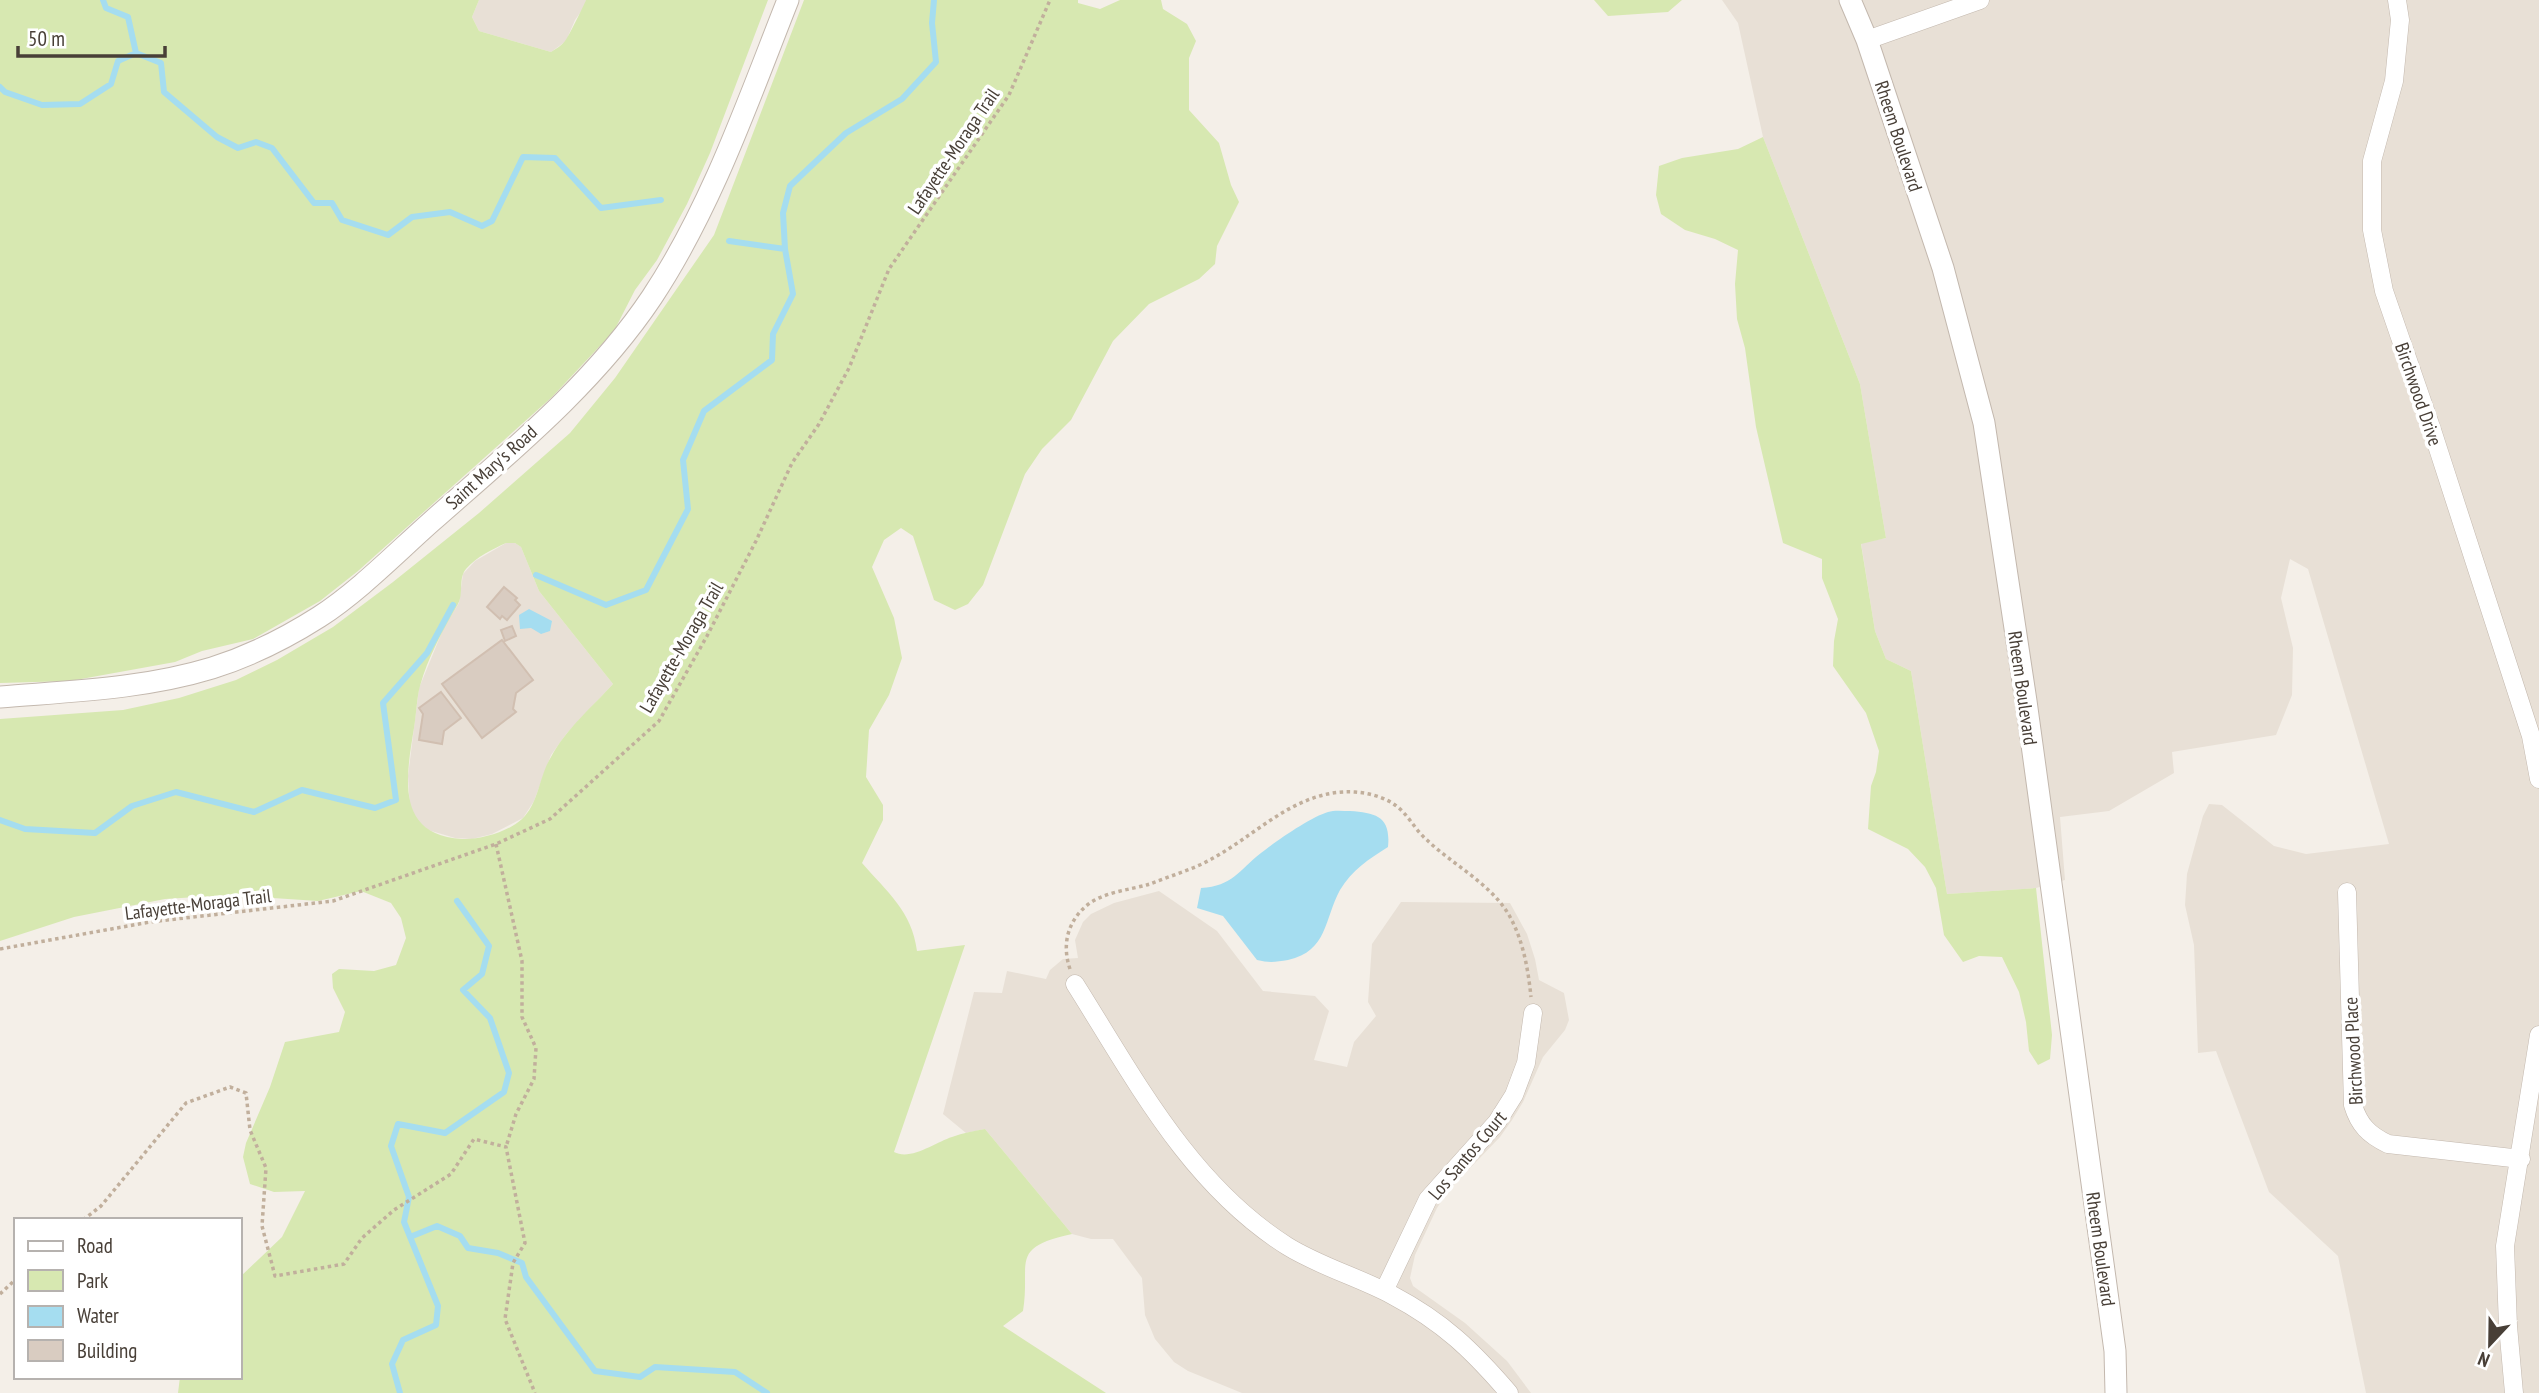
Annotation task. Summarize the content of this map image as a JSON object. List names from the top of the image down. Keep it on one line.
{"streets":{"street":["Rheem Boulevard","Birchwood Drive","Saint Mary's Road","Birchwood Place","Los Santos Court"],"path":["Lafayette-Moraga Trail"]},"legend":["Road","Park","Water","Building"],"scale_bar":"50 m","north":"bottom"}
